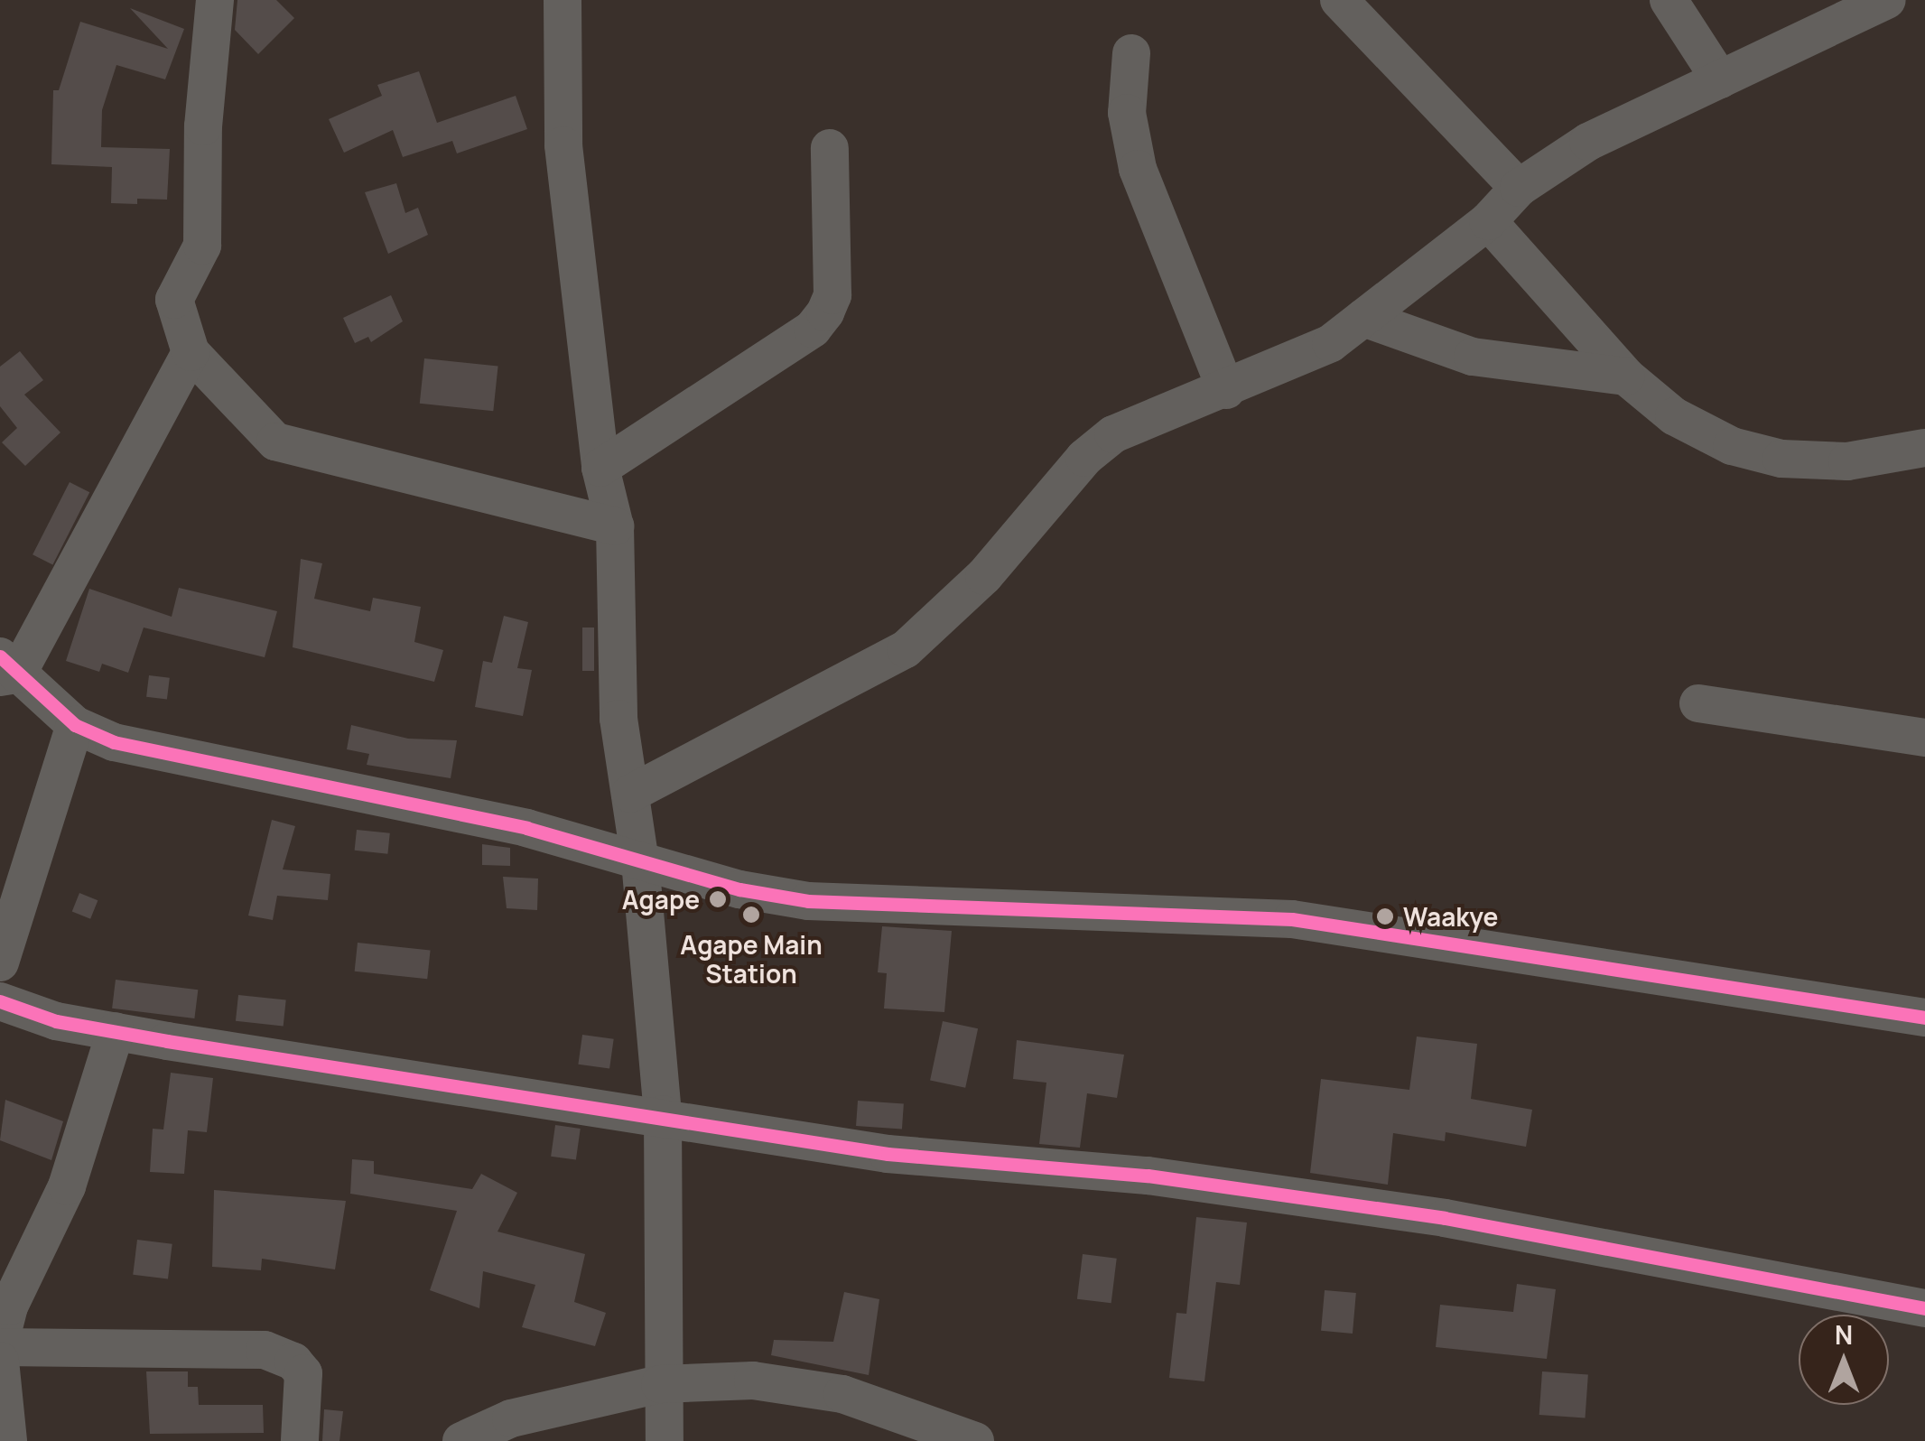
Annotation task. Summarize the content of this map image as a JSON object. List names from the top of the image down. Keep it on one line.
{"places":["Agape","Agape Main Station","Waakye"],"north":"top"}
